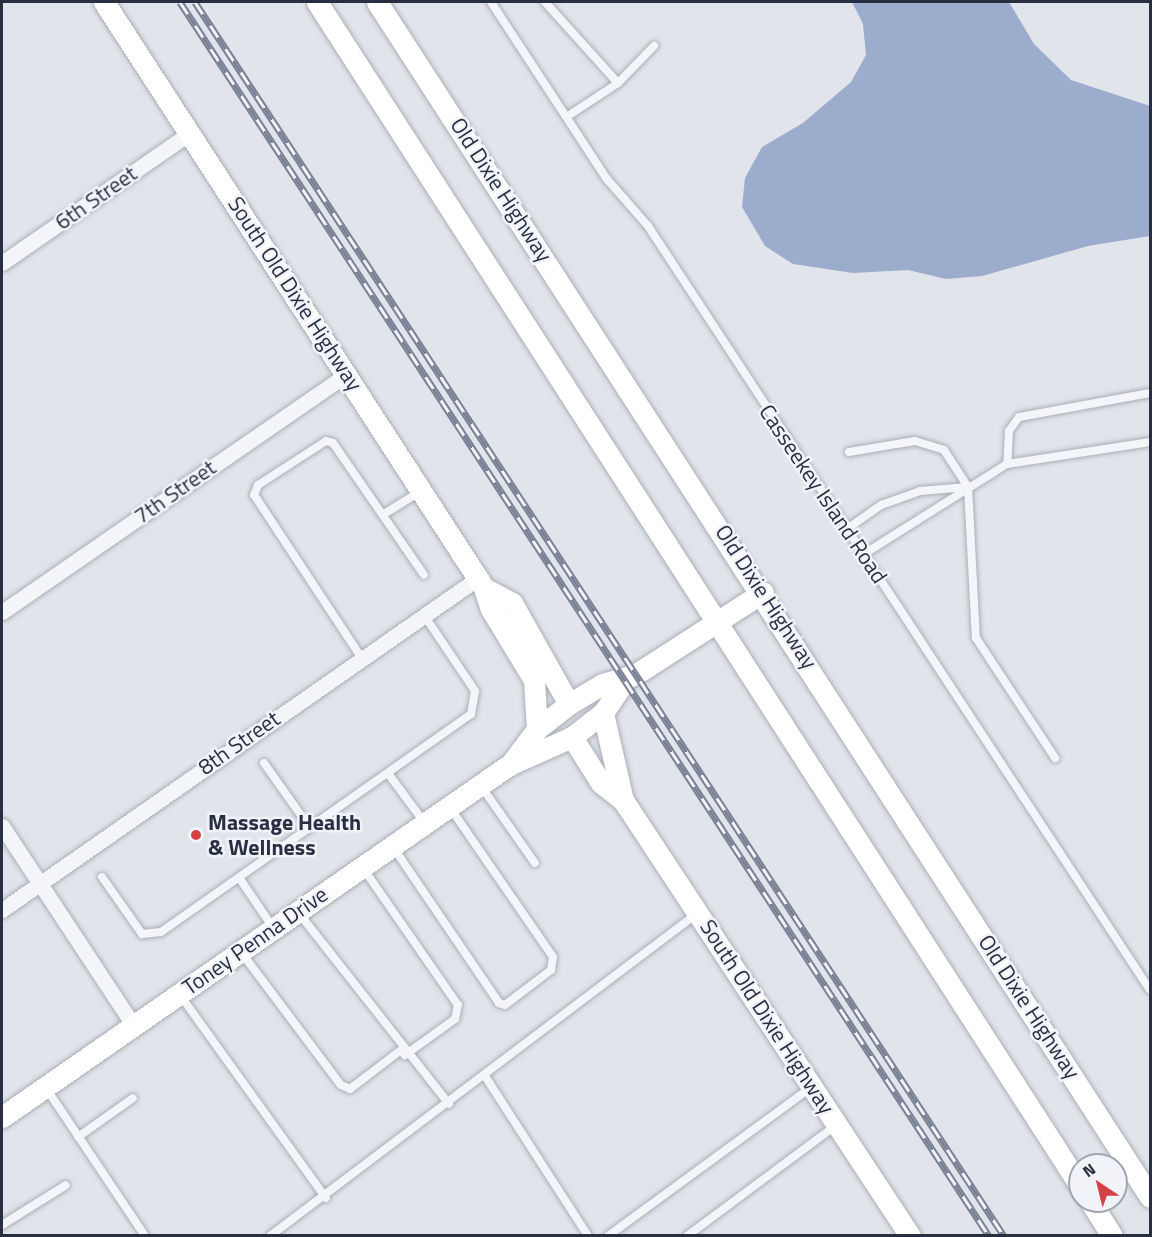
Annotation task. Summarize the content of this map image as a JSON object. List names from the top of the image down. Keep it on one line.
{"streets":{"main road":["Old Dixie Highway","South Old Dixie Highway","Toney Penna Drive"],"street":["6th Street","7th Street","8th Street"],"lane":["Casseekey Island Road"]},"crossings":[["Old Dixie Highway","Toney Penna Drive"],["6th Street","South Old Dixie Highway"],["South Old Dixie Highway","7th Street"],["South Old Dixie Highway","8th Street"],["South Old Dixie Highway","Toney Penna Drive"]],"places":["Massage Health & Wellness"],"north":"top left"}
